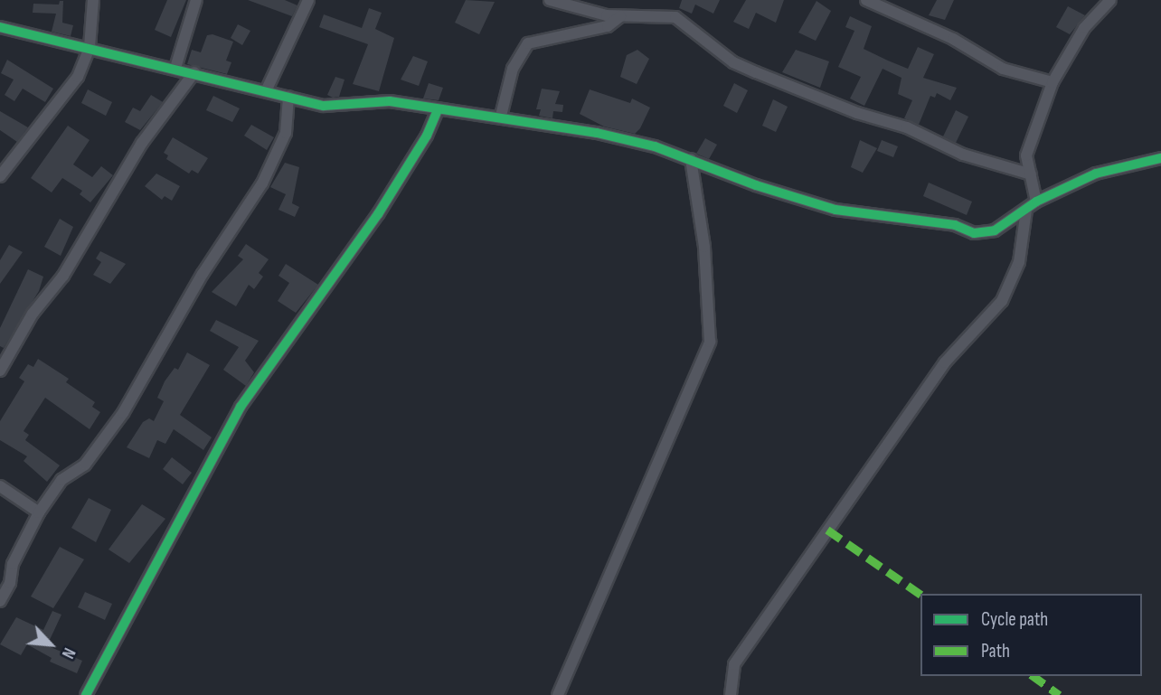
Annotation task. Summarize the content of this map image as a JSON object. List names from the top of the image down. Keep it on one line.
{"legend":["Cycle path","Path"],"north":"bottom right"}
